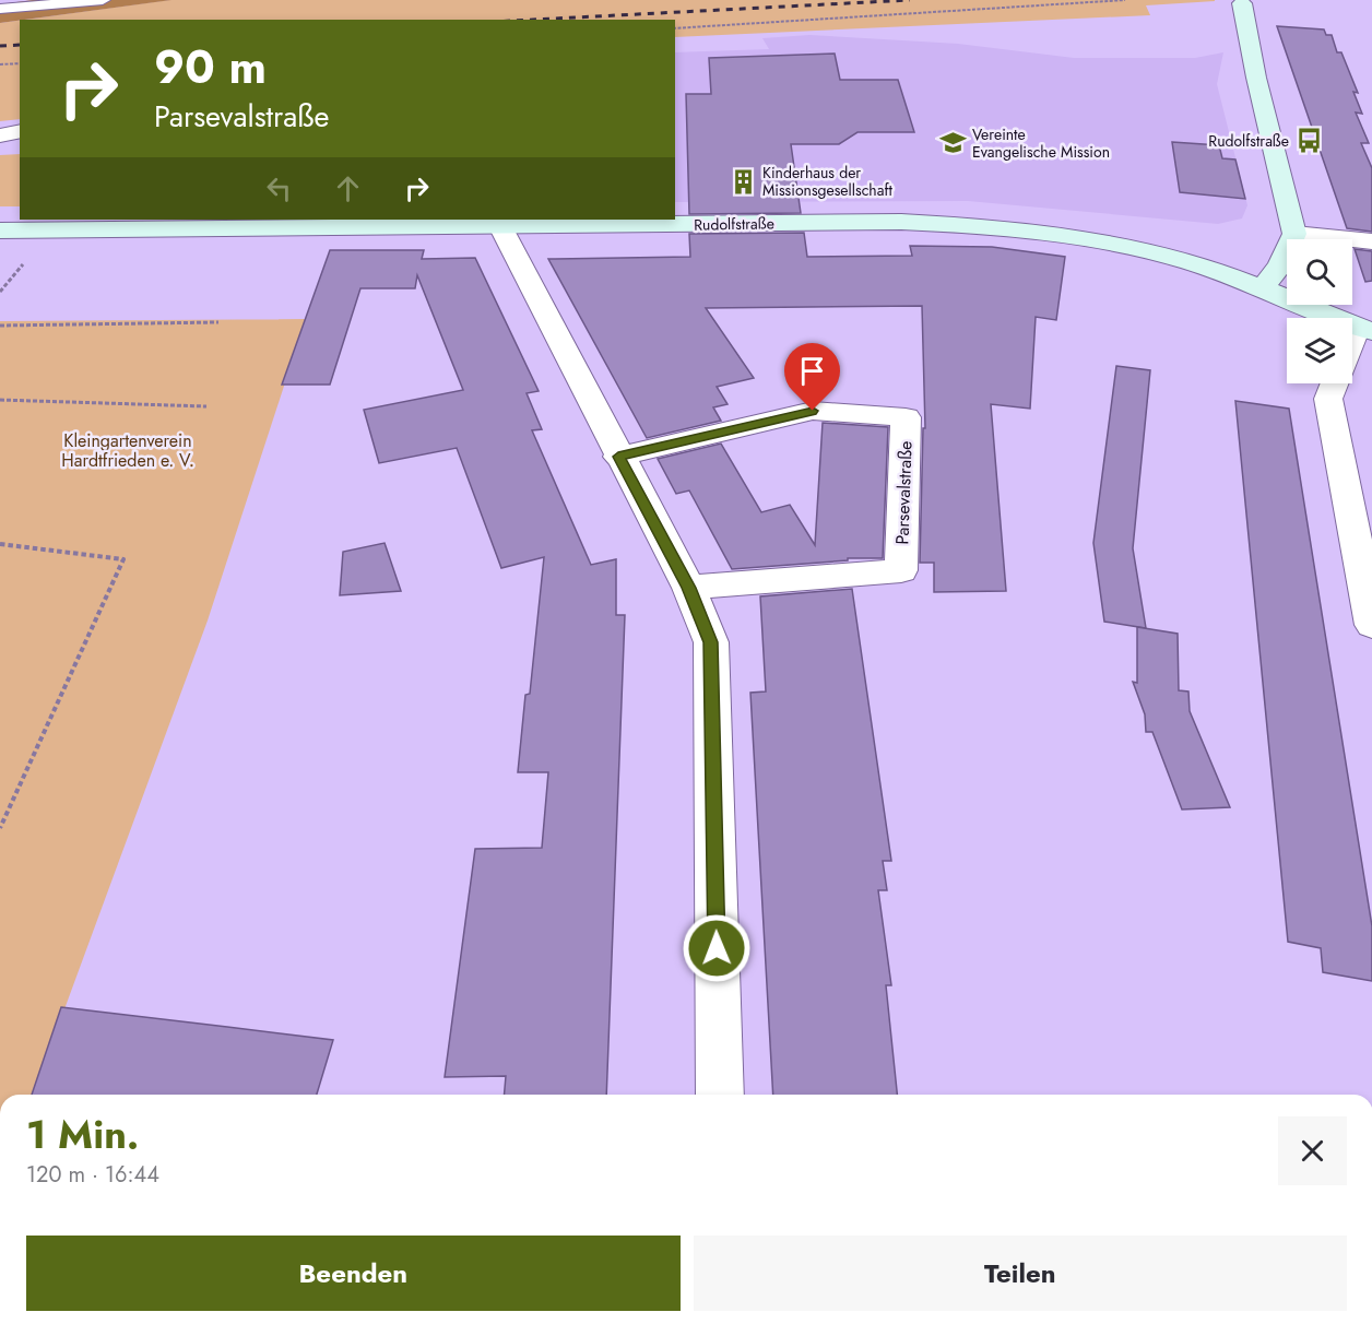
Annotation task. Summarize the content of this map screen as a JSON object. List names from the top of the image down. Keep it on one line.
{"streets":{"street":["Rudolfstraße","Parsevalstraße"]},"parks":["Kleingartenverein Hardtfrieden e. V."],"places":{"bus stop":["Rudolfstraße"],"school or university":["Vereinte Evangelische Mission"],"building":["Kinderhaus der Missionsgesellschaft"]},"page":{"turn":["90 m","Parsevalstraße"],"heading":["1 Min.","120 m · 16:44"],"buttons":["Beenden","Teilen"]}}
